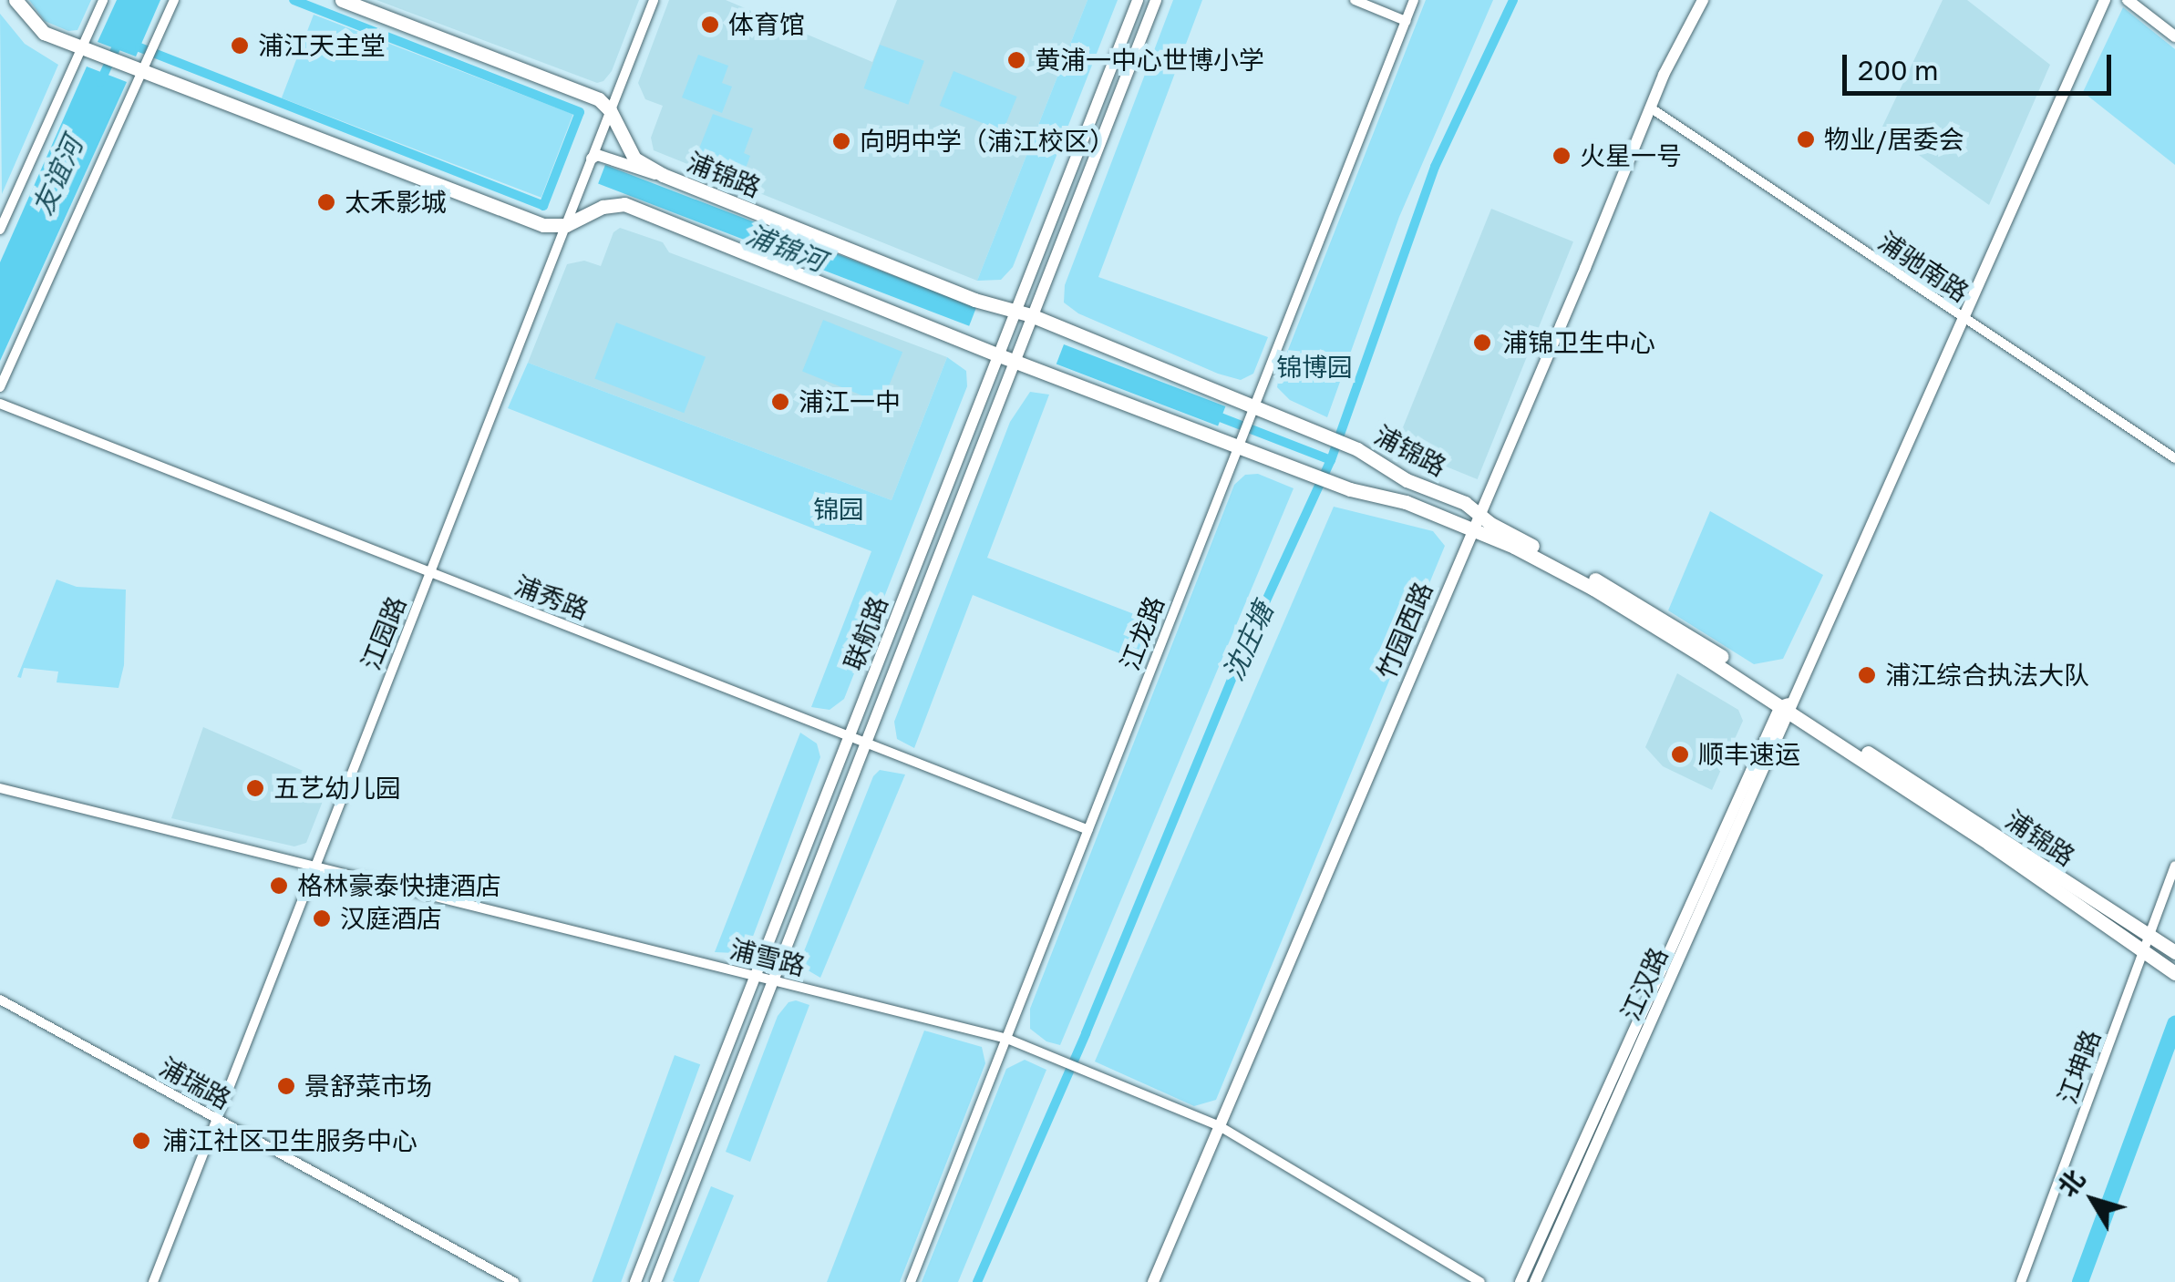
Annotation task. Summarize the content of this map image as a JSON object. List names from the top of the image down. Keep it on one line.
{"streets":{"main road":["浦锦路"],"street":["浦驰南路","浦秀路","竹园西路","江园路","联航路","江龙路","浦雪路","江汉路","江坤路","浦瑞路"]},"crossings":[["浦锦路","竹园西路"],["浦锦路","江园路"],["浦锦路","联航路"],["浦锦路","江龙路"],["浦锦路","江汉路"],["浦锦路","江坤路"],["浦驰南路","竹园西路"],["浦秀路","江园路"],["浦秀路","联航路"],["浦秀路","江龙路"],["竹园西路","浦雪路"],["江园路","浦雪路"],["江园路","浦瑞路"],["联航路","浦雪路"],["江龙路","浦雪路"]],"water":["友谊河","浦锦河","沈庄塘"],"parks":["锦博园","锦园"],"places":["体育馆","浦江天主堂","黄浦一中心世博小学","物业/居委会","向明中学（浦江校区）","火星一号","太禾影城","浦锦卫生中心","浦江一中","浦江综合执法大队","顺丰速运","五艺幼儿园","格林豪泰快捷酒店","汉庭酒店","景舒菜市场","浦江社区卫生服务中心"],"scale_bar":"200 m","north":"top left"}
